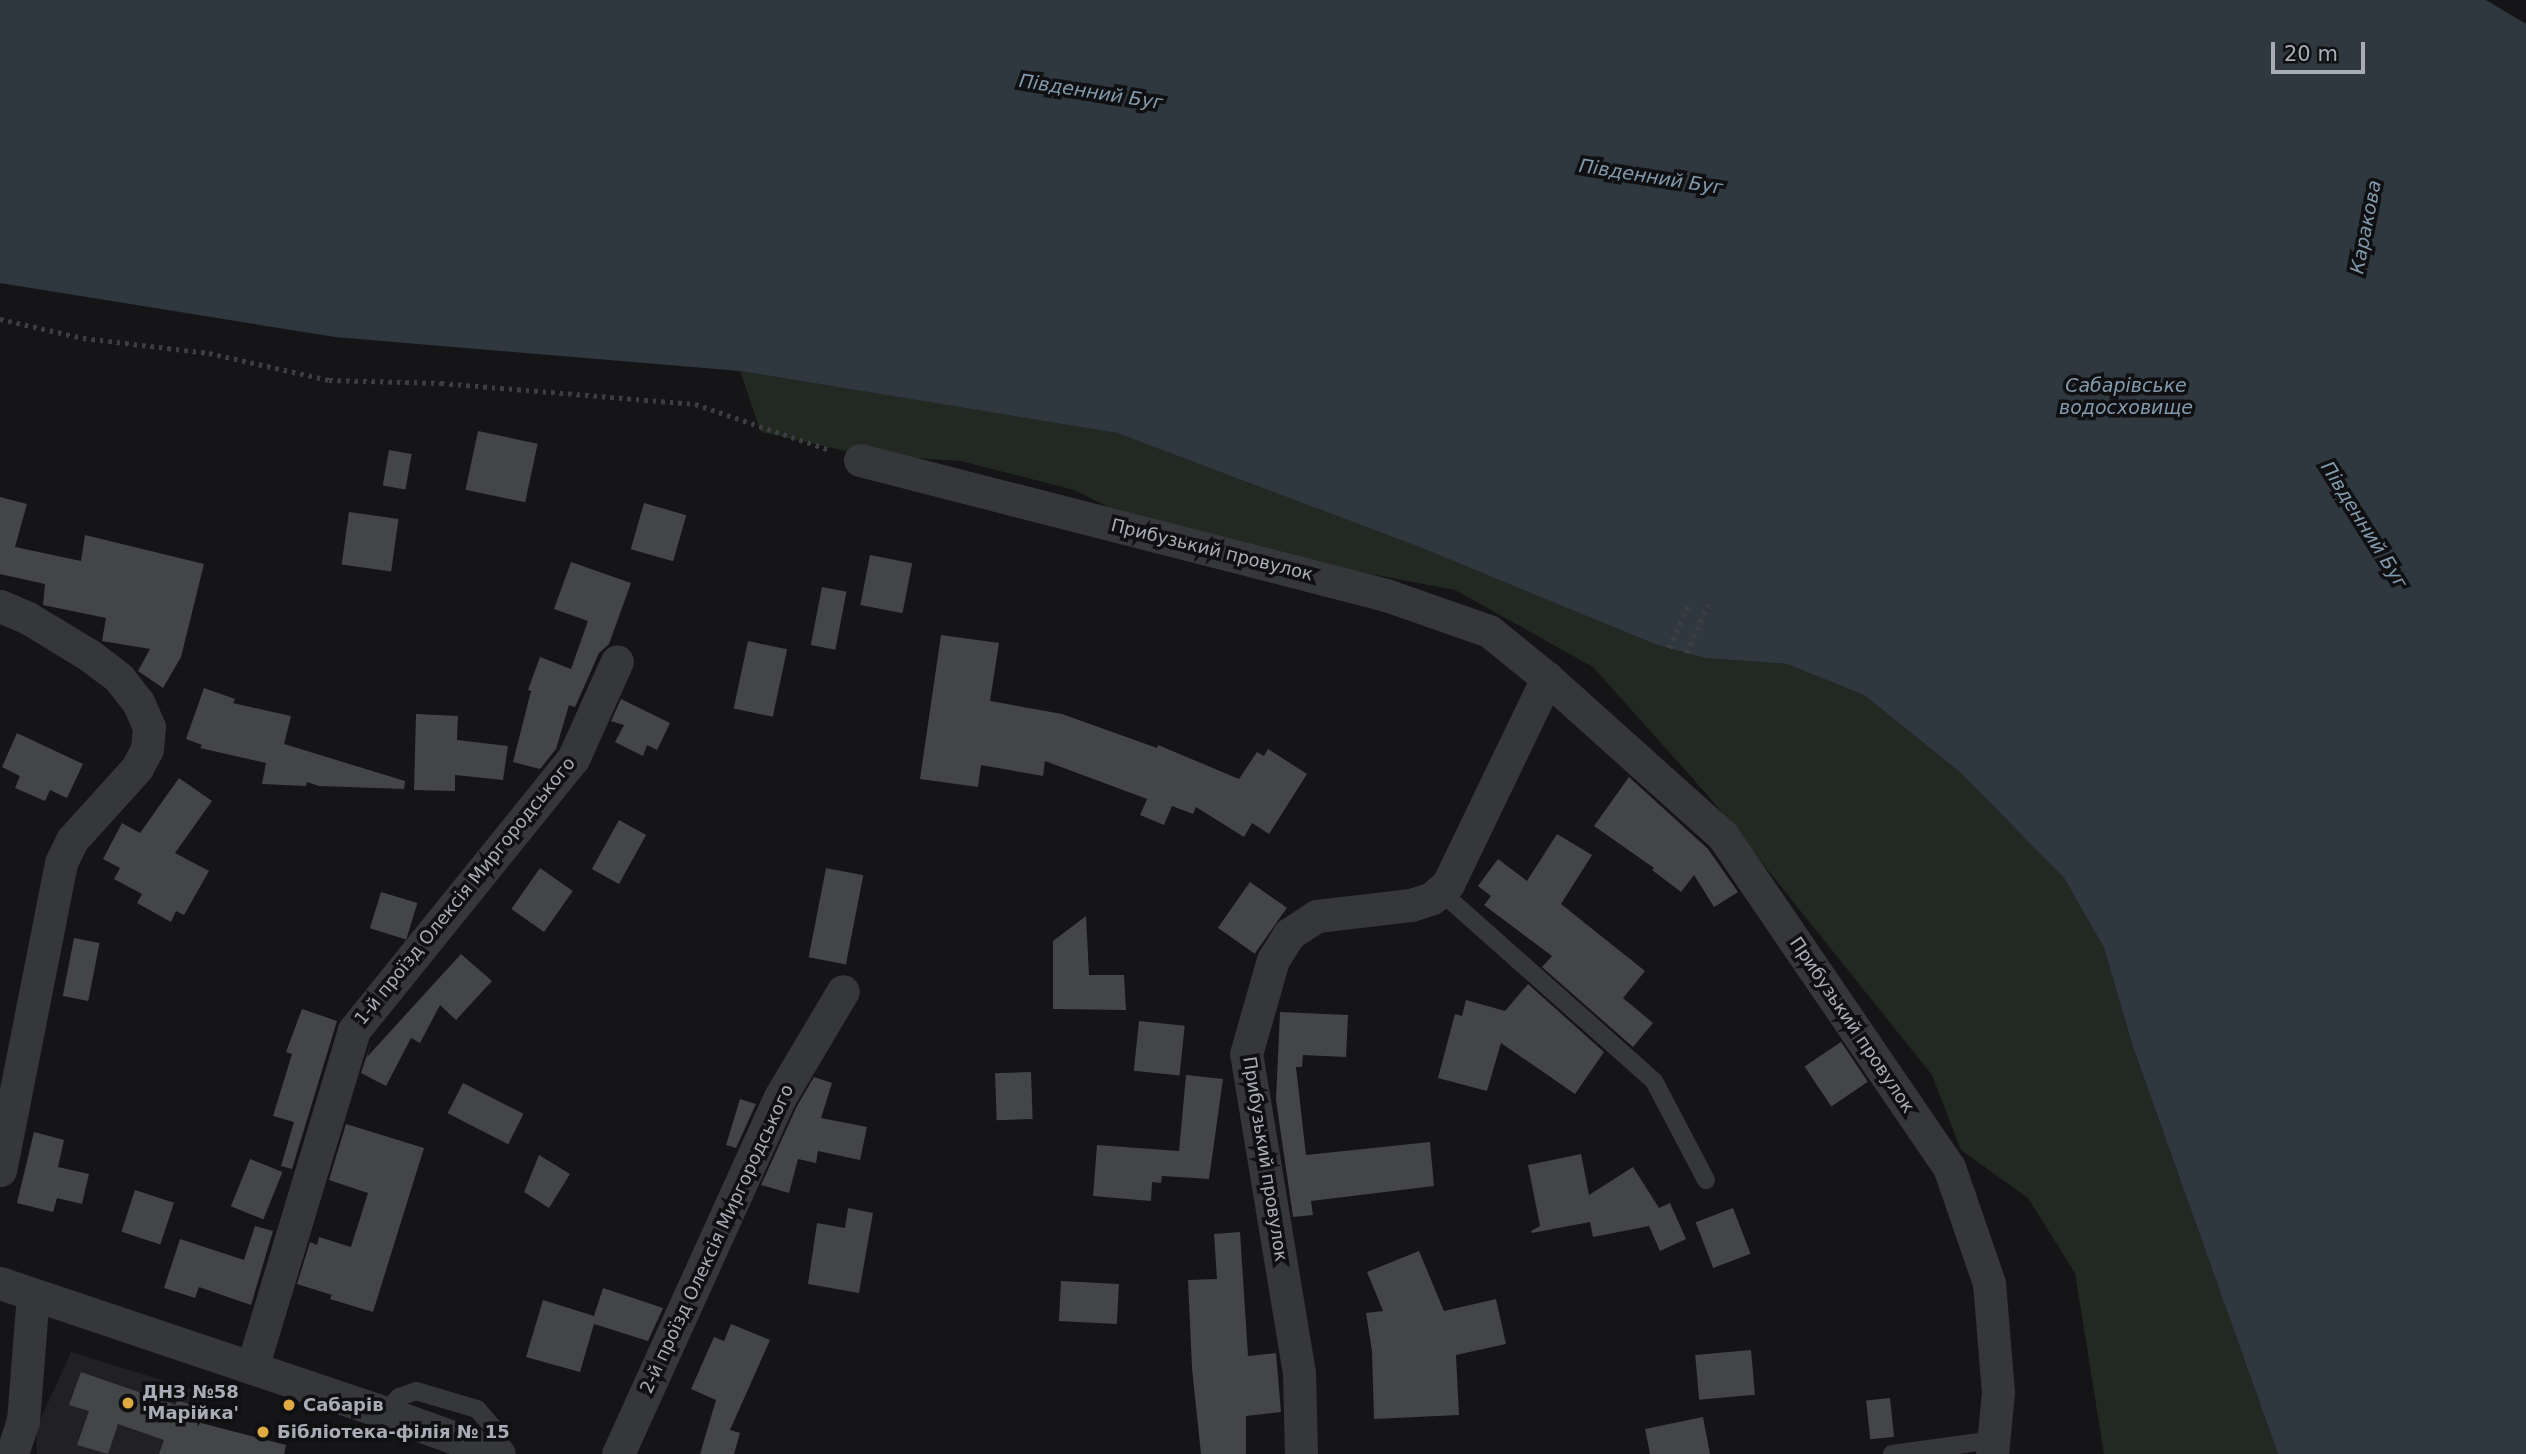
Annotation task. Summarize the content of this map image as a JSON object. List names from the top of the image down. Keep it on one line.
{"streets":{"street":["Прибузький провулок","1-й проїзд Олексія Миргородського","2-й проїзд Олексія Миргородського"]},"water":["Південний Буг","Каракова","Сабарівське водосховище"],"places":["ДНЗ №58 'Марійка'","Сабарів","Бібліотека-філія № 15"],"scale_bar":"20 m"}
